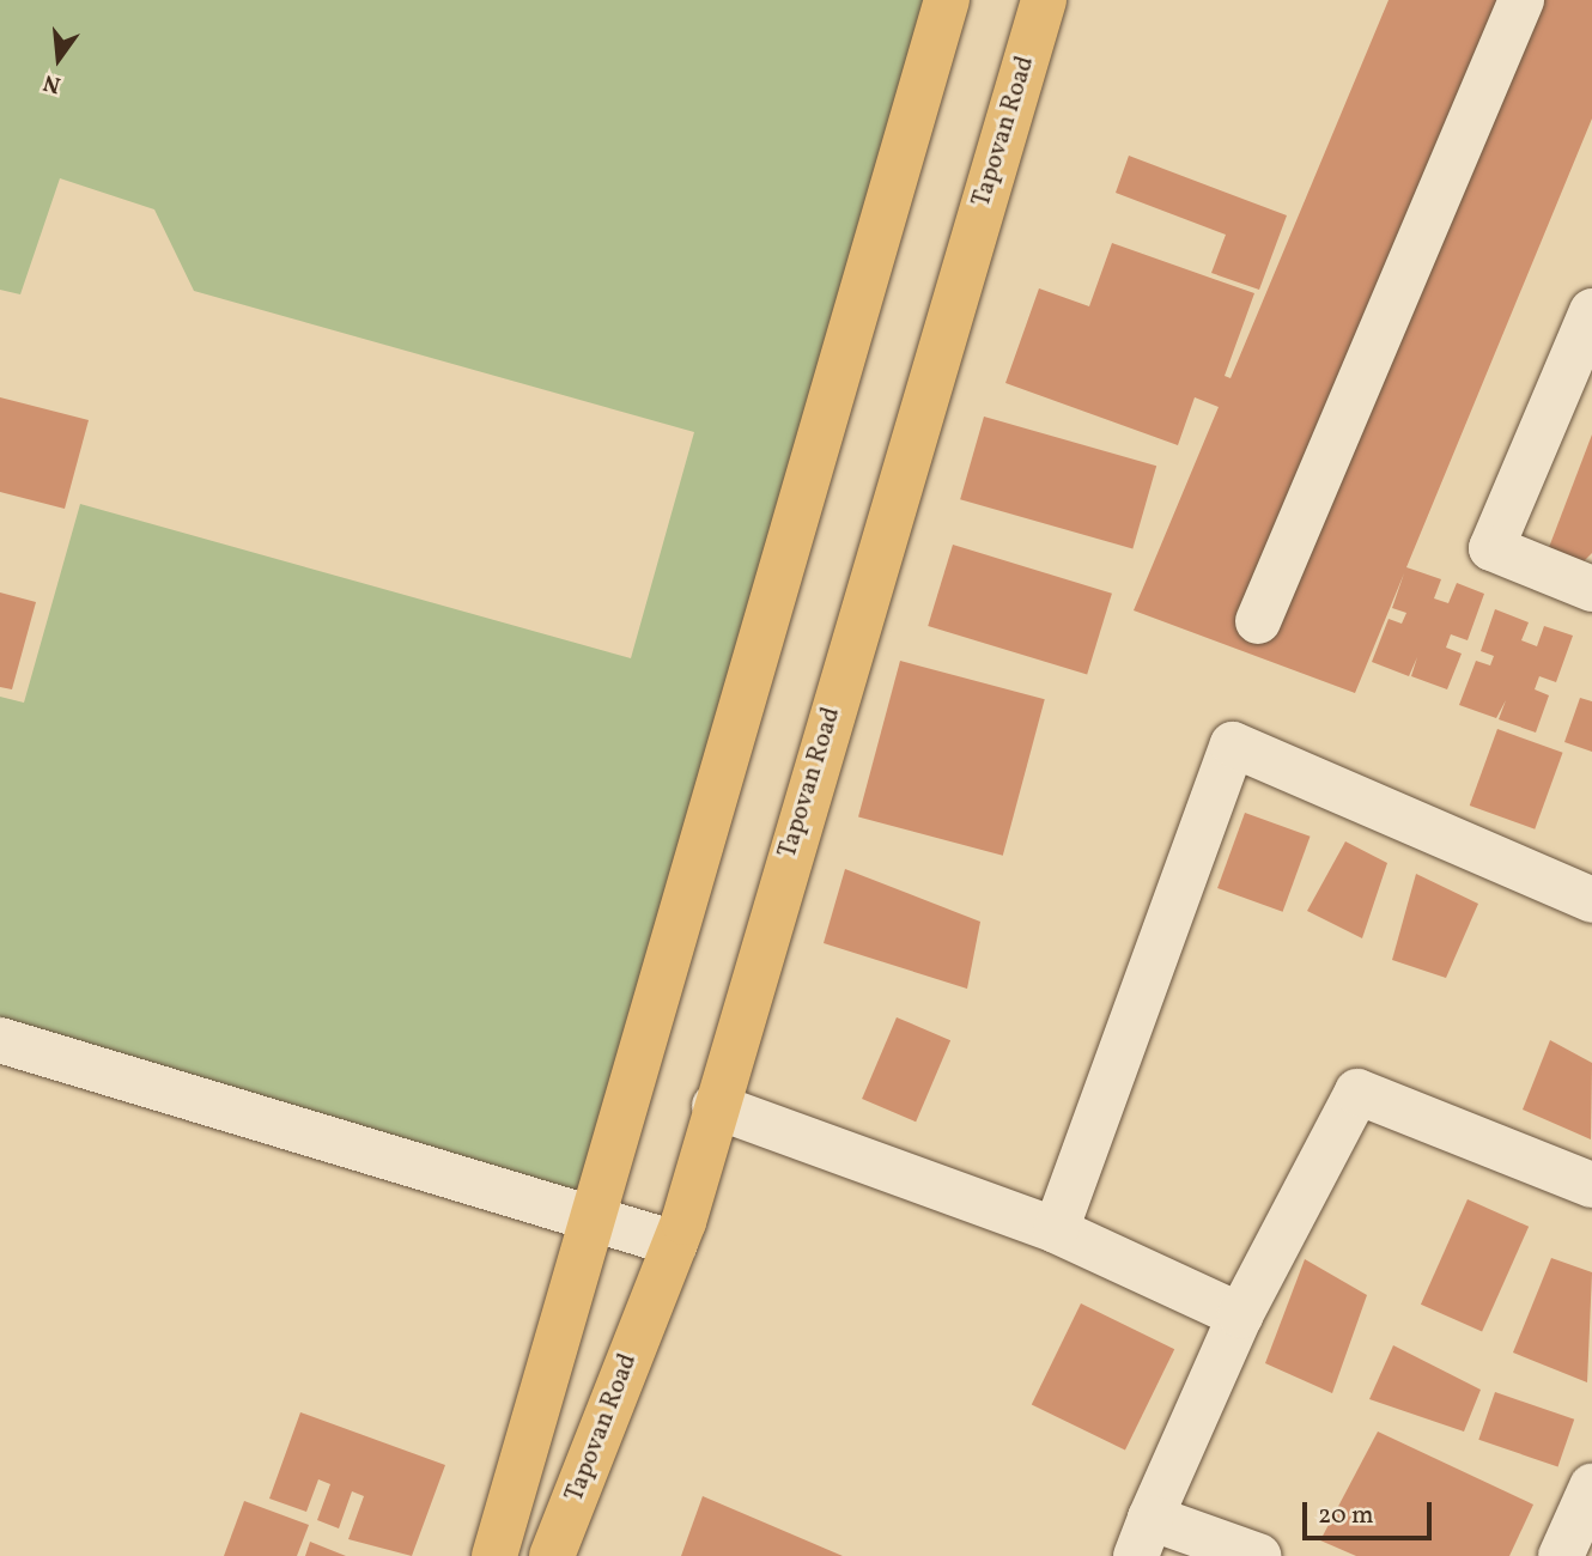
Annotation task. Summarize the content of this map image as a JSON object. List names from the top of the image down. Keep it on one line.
{"streets":{"main road":["Tapovan Road"]},"scale_bar":"20 m","north":"bottom"}
